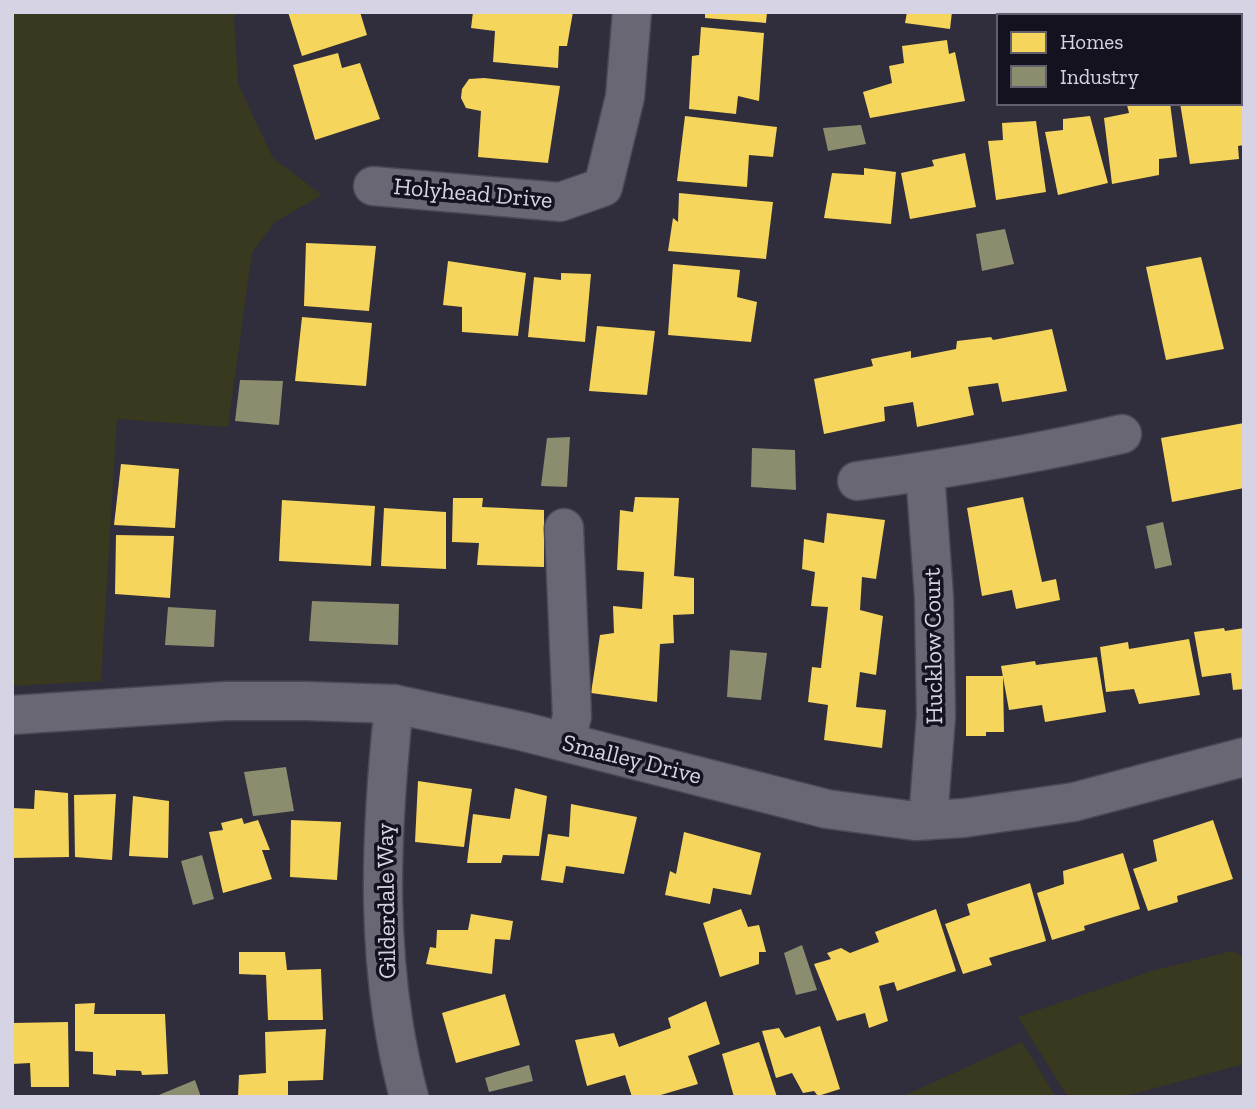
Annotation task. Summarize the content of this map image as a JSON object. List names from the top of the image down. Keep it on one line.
{"streets":{"street":["Holyhead Drive","Hucklow Court","Smalley Drive","Gilderdale Way"]},"crossings":[["Hucklow Court","Smalley Drive"],["Smalley Drive","Gilderdale Way"]],"legend":["Homes","Industry"]}
